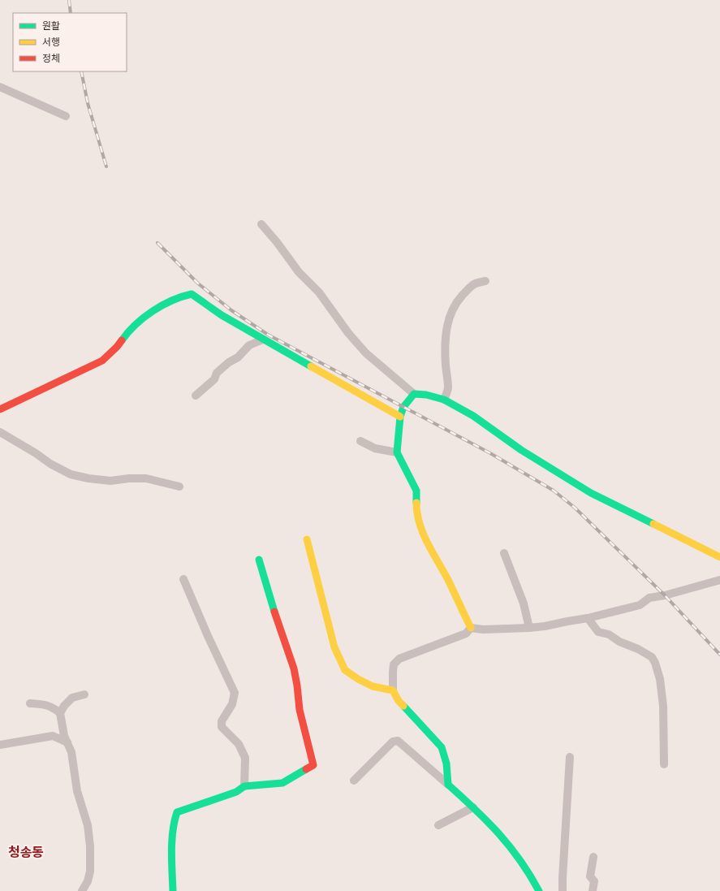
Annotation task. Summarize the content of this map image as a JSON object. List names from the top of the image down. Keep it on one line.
{"districts":["청송동"],"legend":["원활","서행","정체"]}
